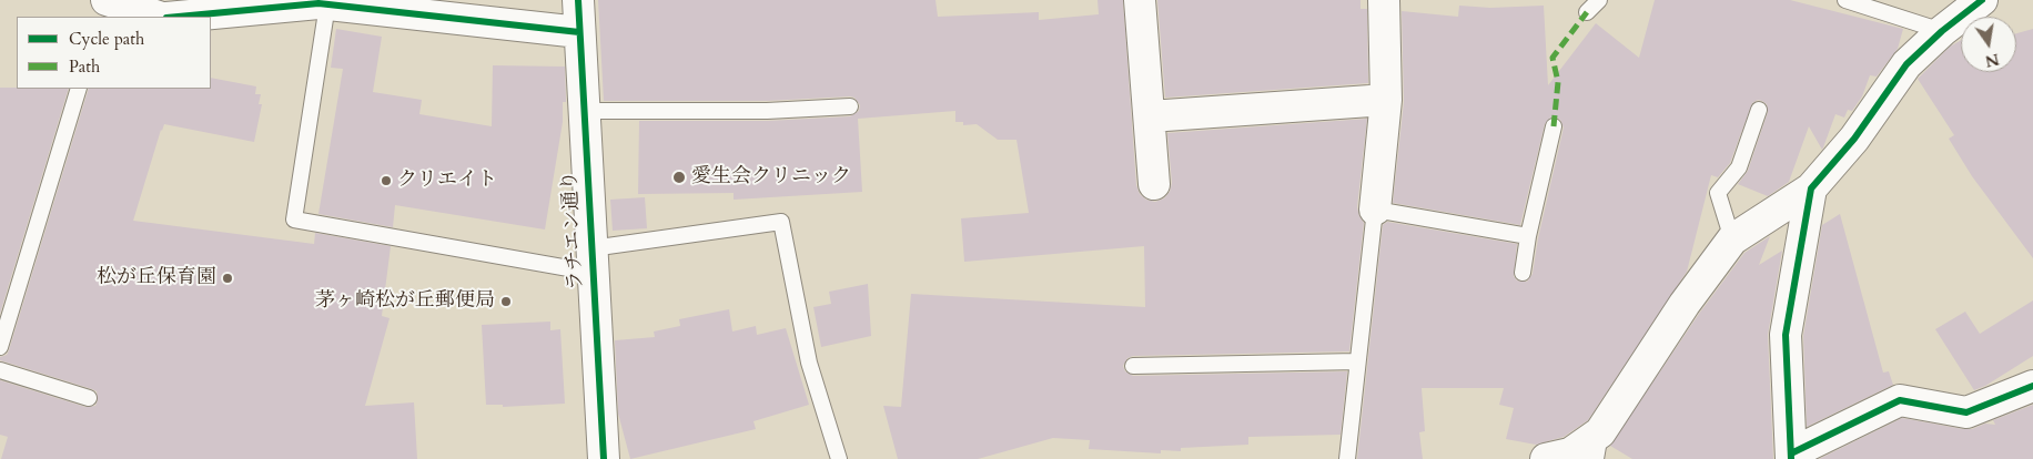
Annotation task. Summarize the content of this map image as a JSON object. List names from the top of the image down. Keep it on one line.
{"streets":{"street":["ラチエン通り"]},"places":["愛生会クリニック","クリエイト","松が丘保育園","茅ヶ崎松が丘郵便局"],"legend":["Cycle path","Path"],"north":"bottom"}
